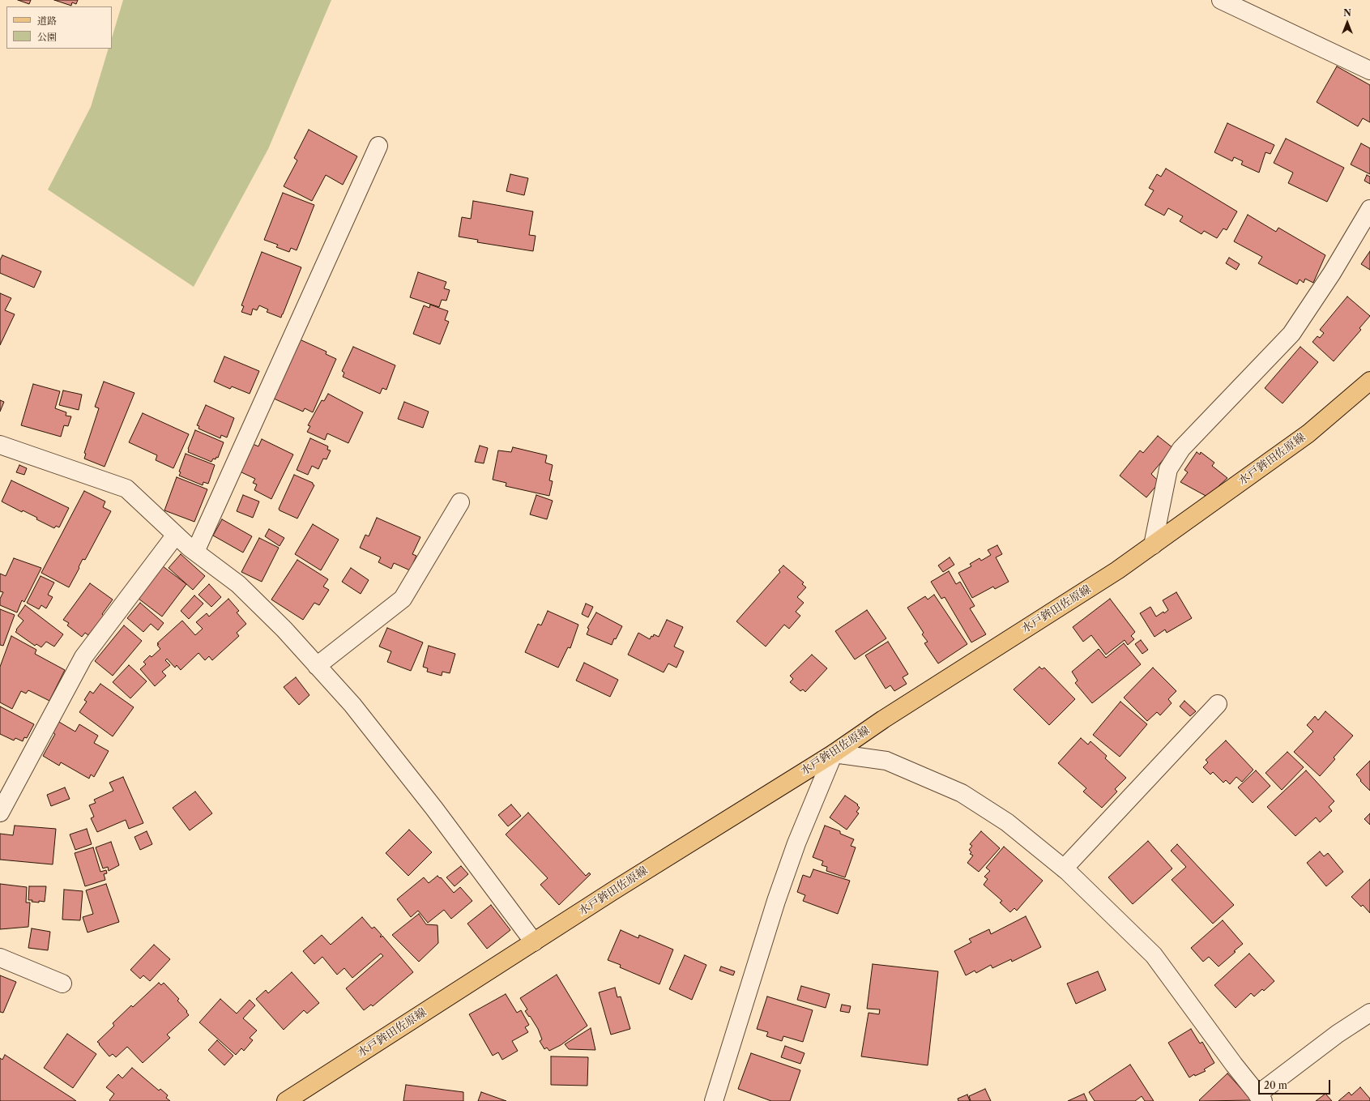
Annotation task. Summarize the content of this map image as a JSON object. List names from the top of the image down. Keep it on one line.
{"streets":{"main road":["水戸鉾田佐原線"]},"legend":["道路","公園"],"scale_bar":"20 m","north":"top"}
